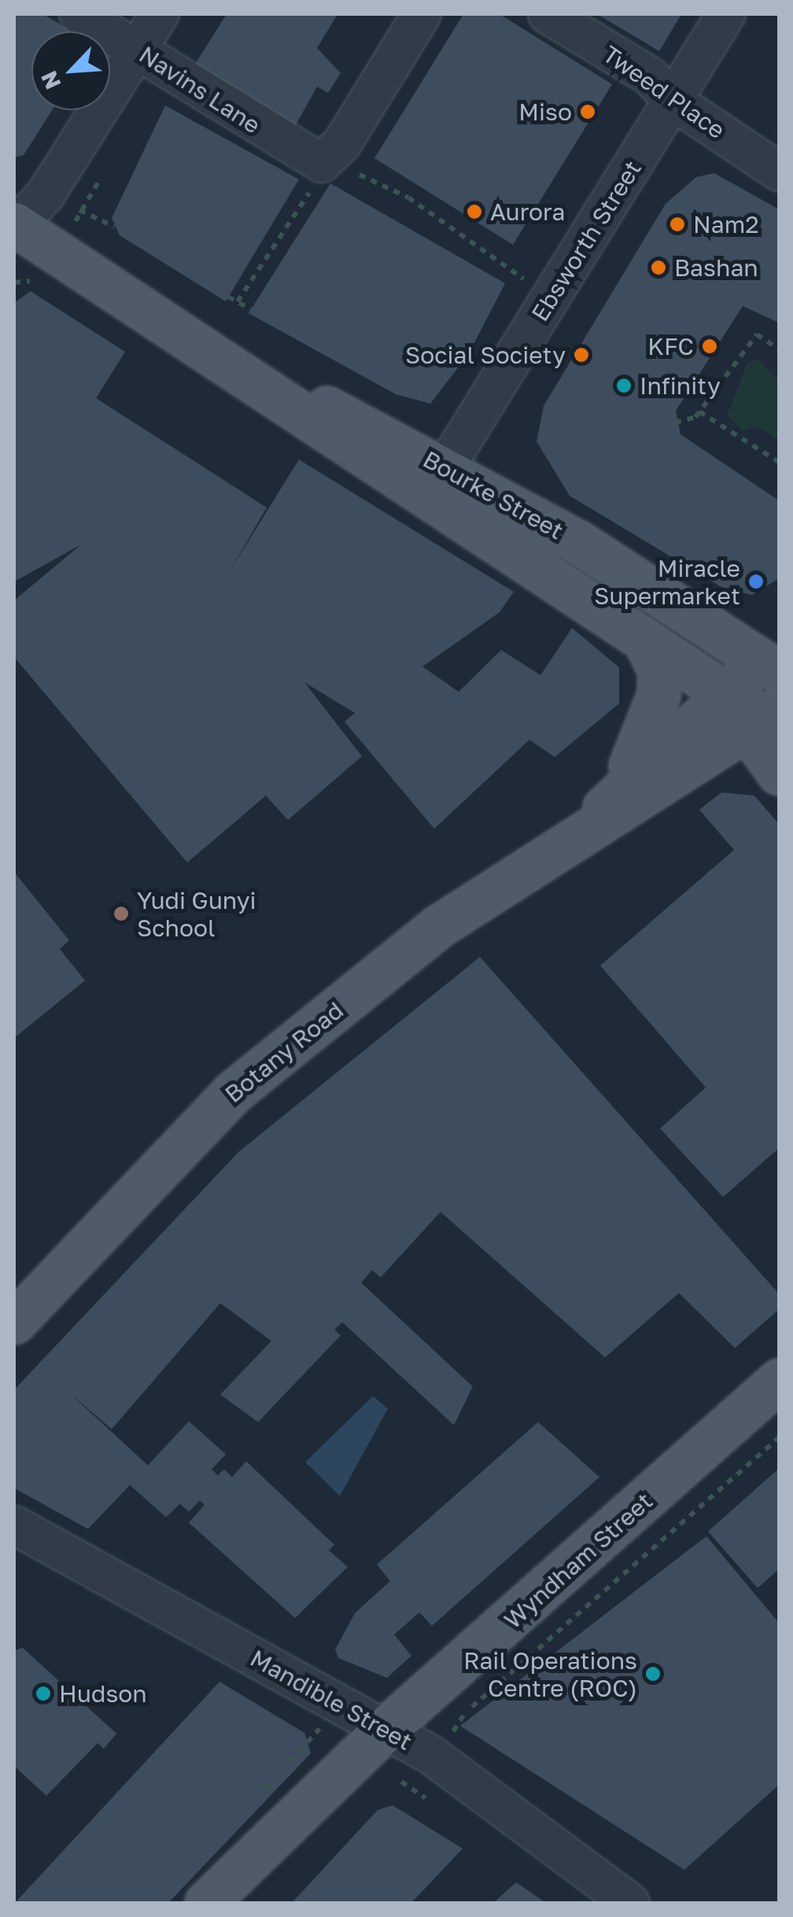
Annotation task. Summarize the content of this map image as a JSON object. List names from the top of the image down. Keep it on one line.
{"streets":{"main road":["Bourke Street","Botany Road","Wyndham Street"],"street":["Navins Lane","Tweed Place","Ebsworth Street","Mandible Street"]},"crossings":[["Tweed Place","Ebsworth Street"],["Ebsworth Street","Bourke Street"],["Bourke Street","Botany Road"],["Wyndham Street","Mandible Street"]],"places":["Miso","Aurora","Nam2","Bashan","KFC","Social Society","Infinity","Miracle Supermarket","Yudi Gunyi School","Rail Operations Centre (ROC)","Hudson"],"north":"bottom left"}
